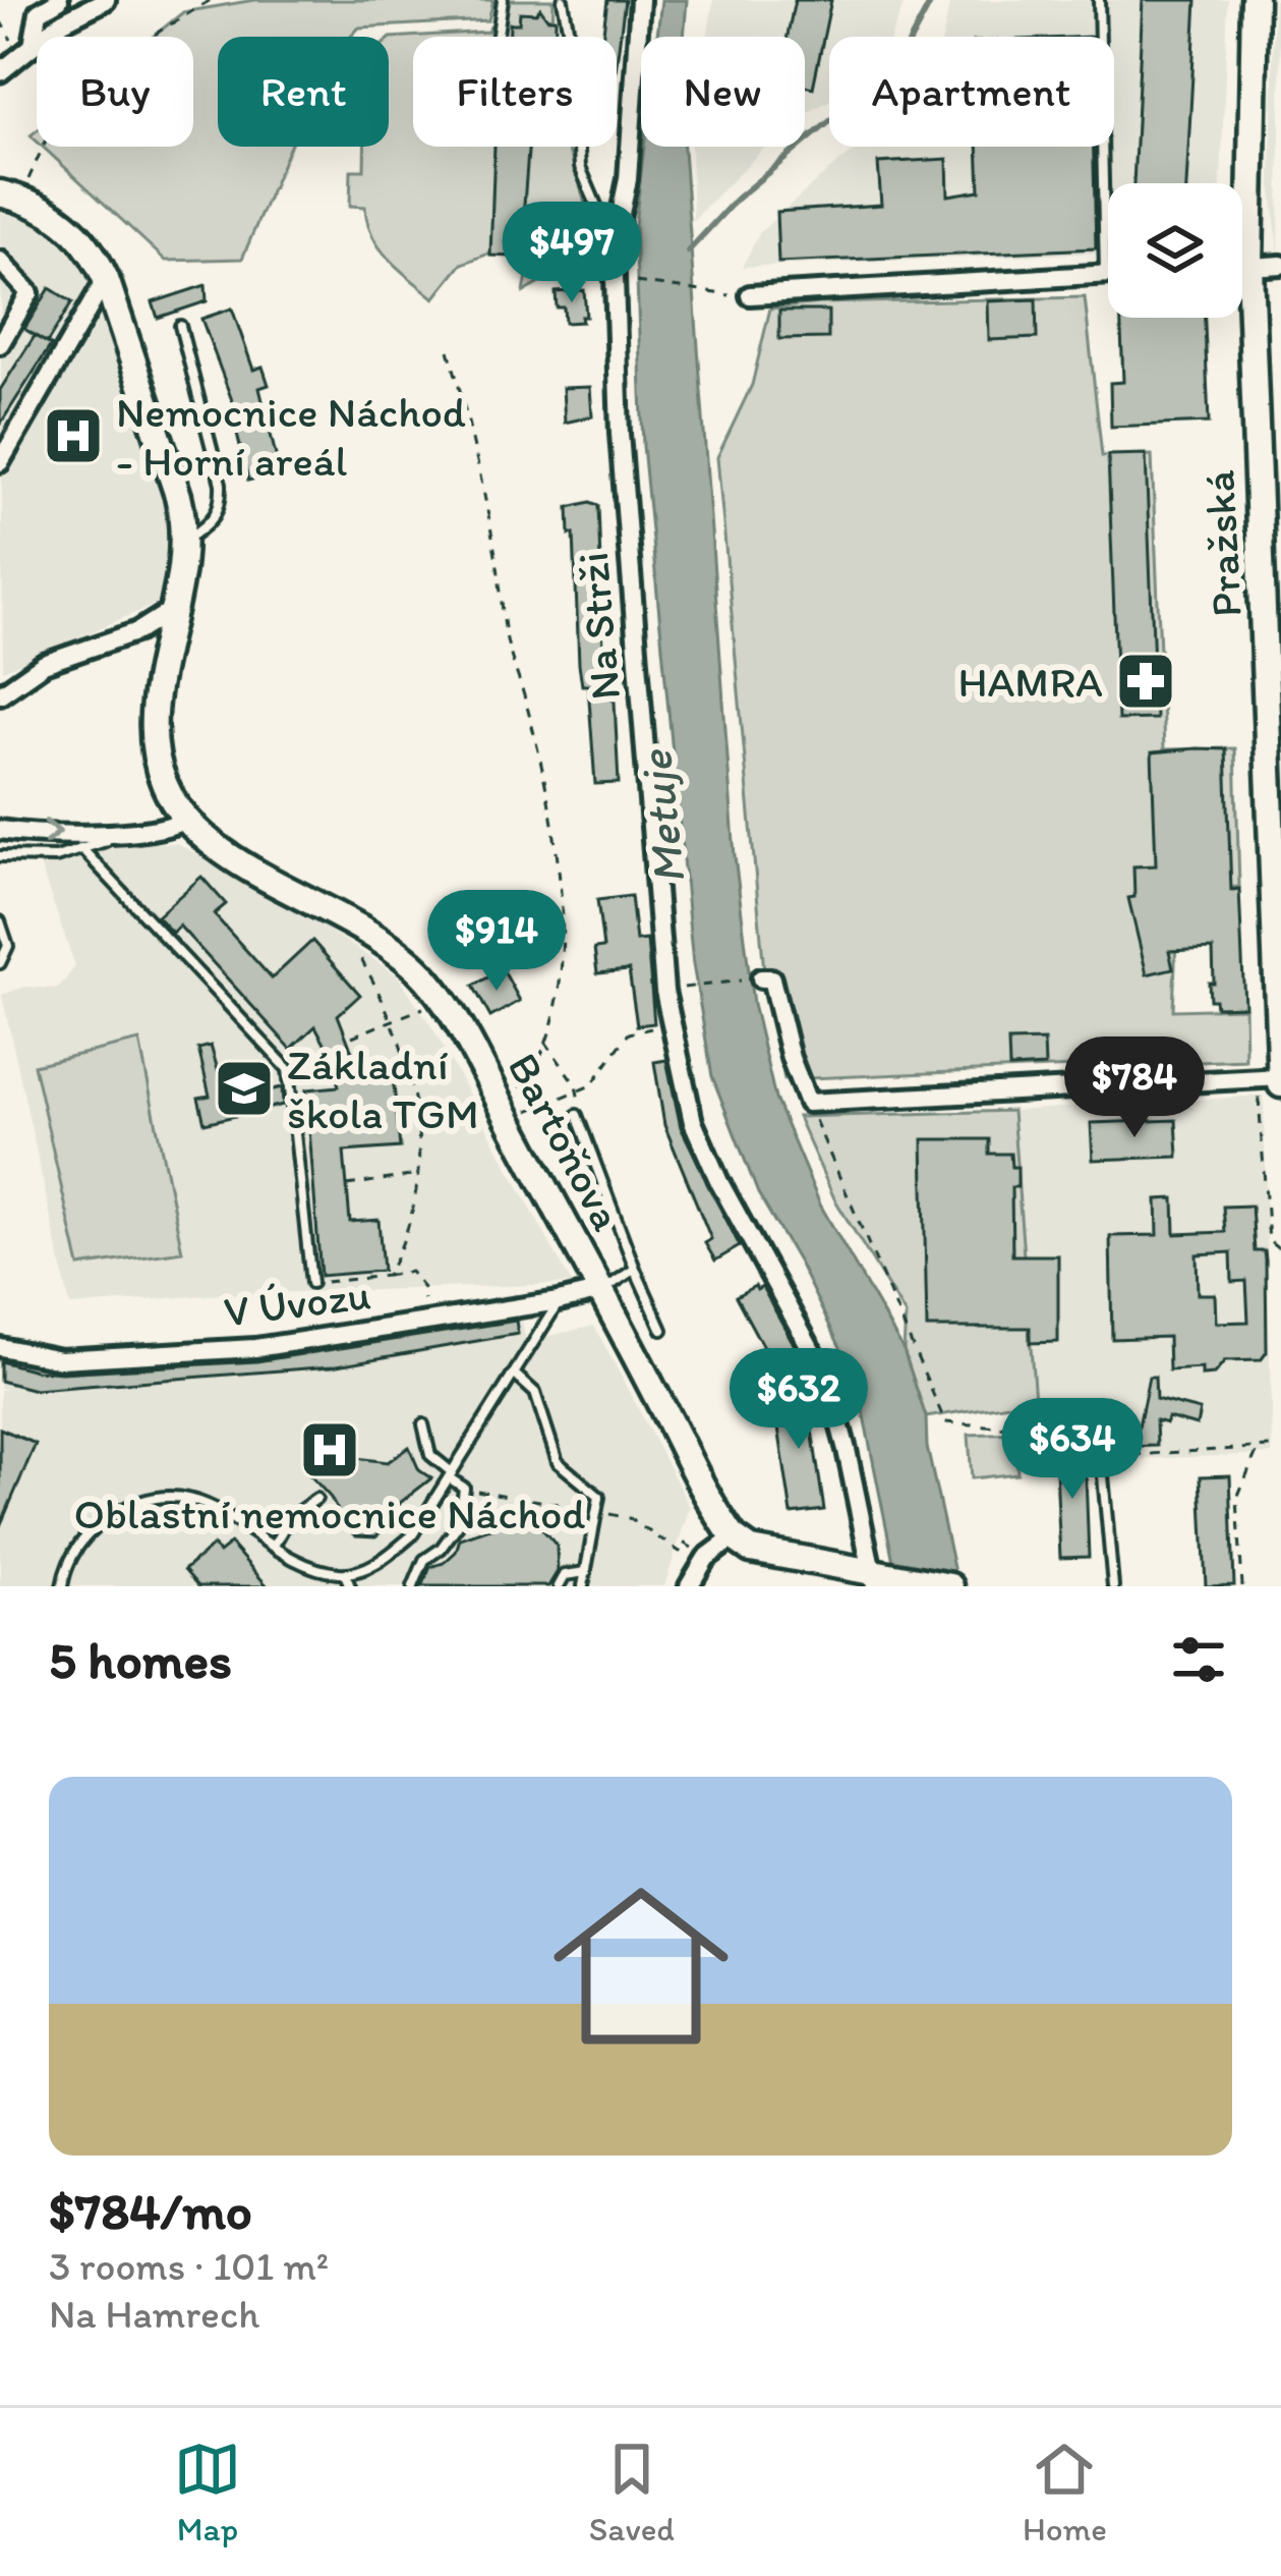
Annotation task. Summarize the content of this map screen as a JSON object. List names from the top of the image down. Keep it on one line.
{"streets":{"street":["Pražská","Na Strži","Bartoňova","V Úvozu"]},"crossings":[["Bartoňova","V Úvozu"]],"water":["Metuje"],"places":{"hospital":["Nemocnice Náchod - Horní areál","Oblastní nemocnice Náchod"],"pharmacy":["HAMRA"],"school or university":["Základní škola TGM"]},"page":{"chip":["Buy","Rent","Filters","New","Apartment"],"price":["$497","$914","$784","$632","$634"],"heading":"5 homes","list":[{"name":"$784/mo","note":"3 rooms · 101 m² · Na Hamrech"}],"tabs":["Map","Saved","Home"]}}
